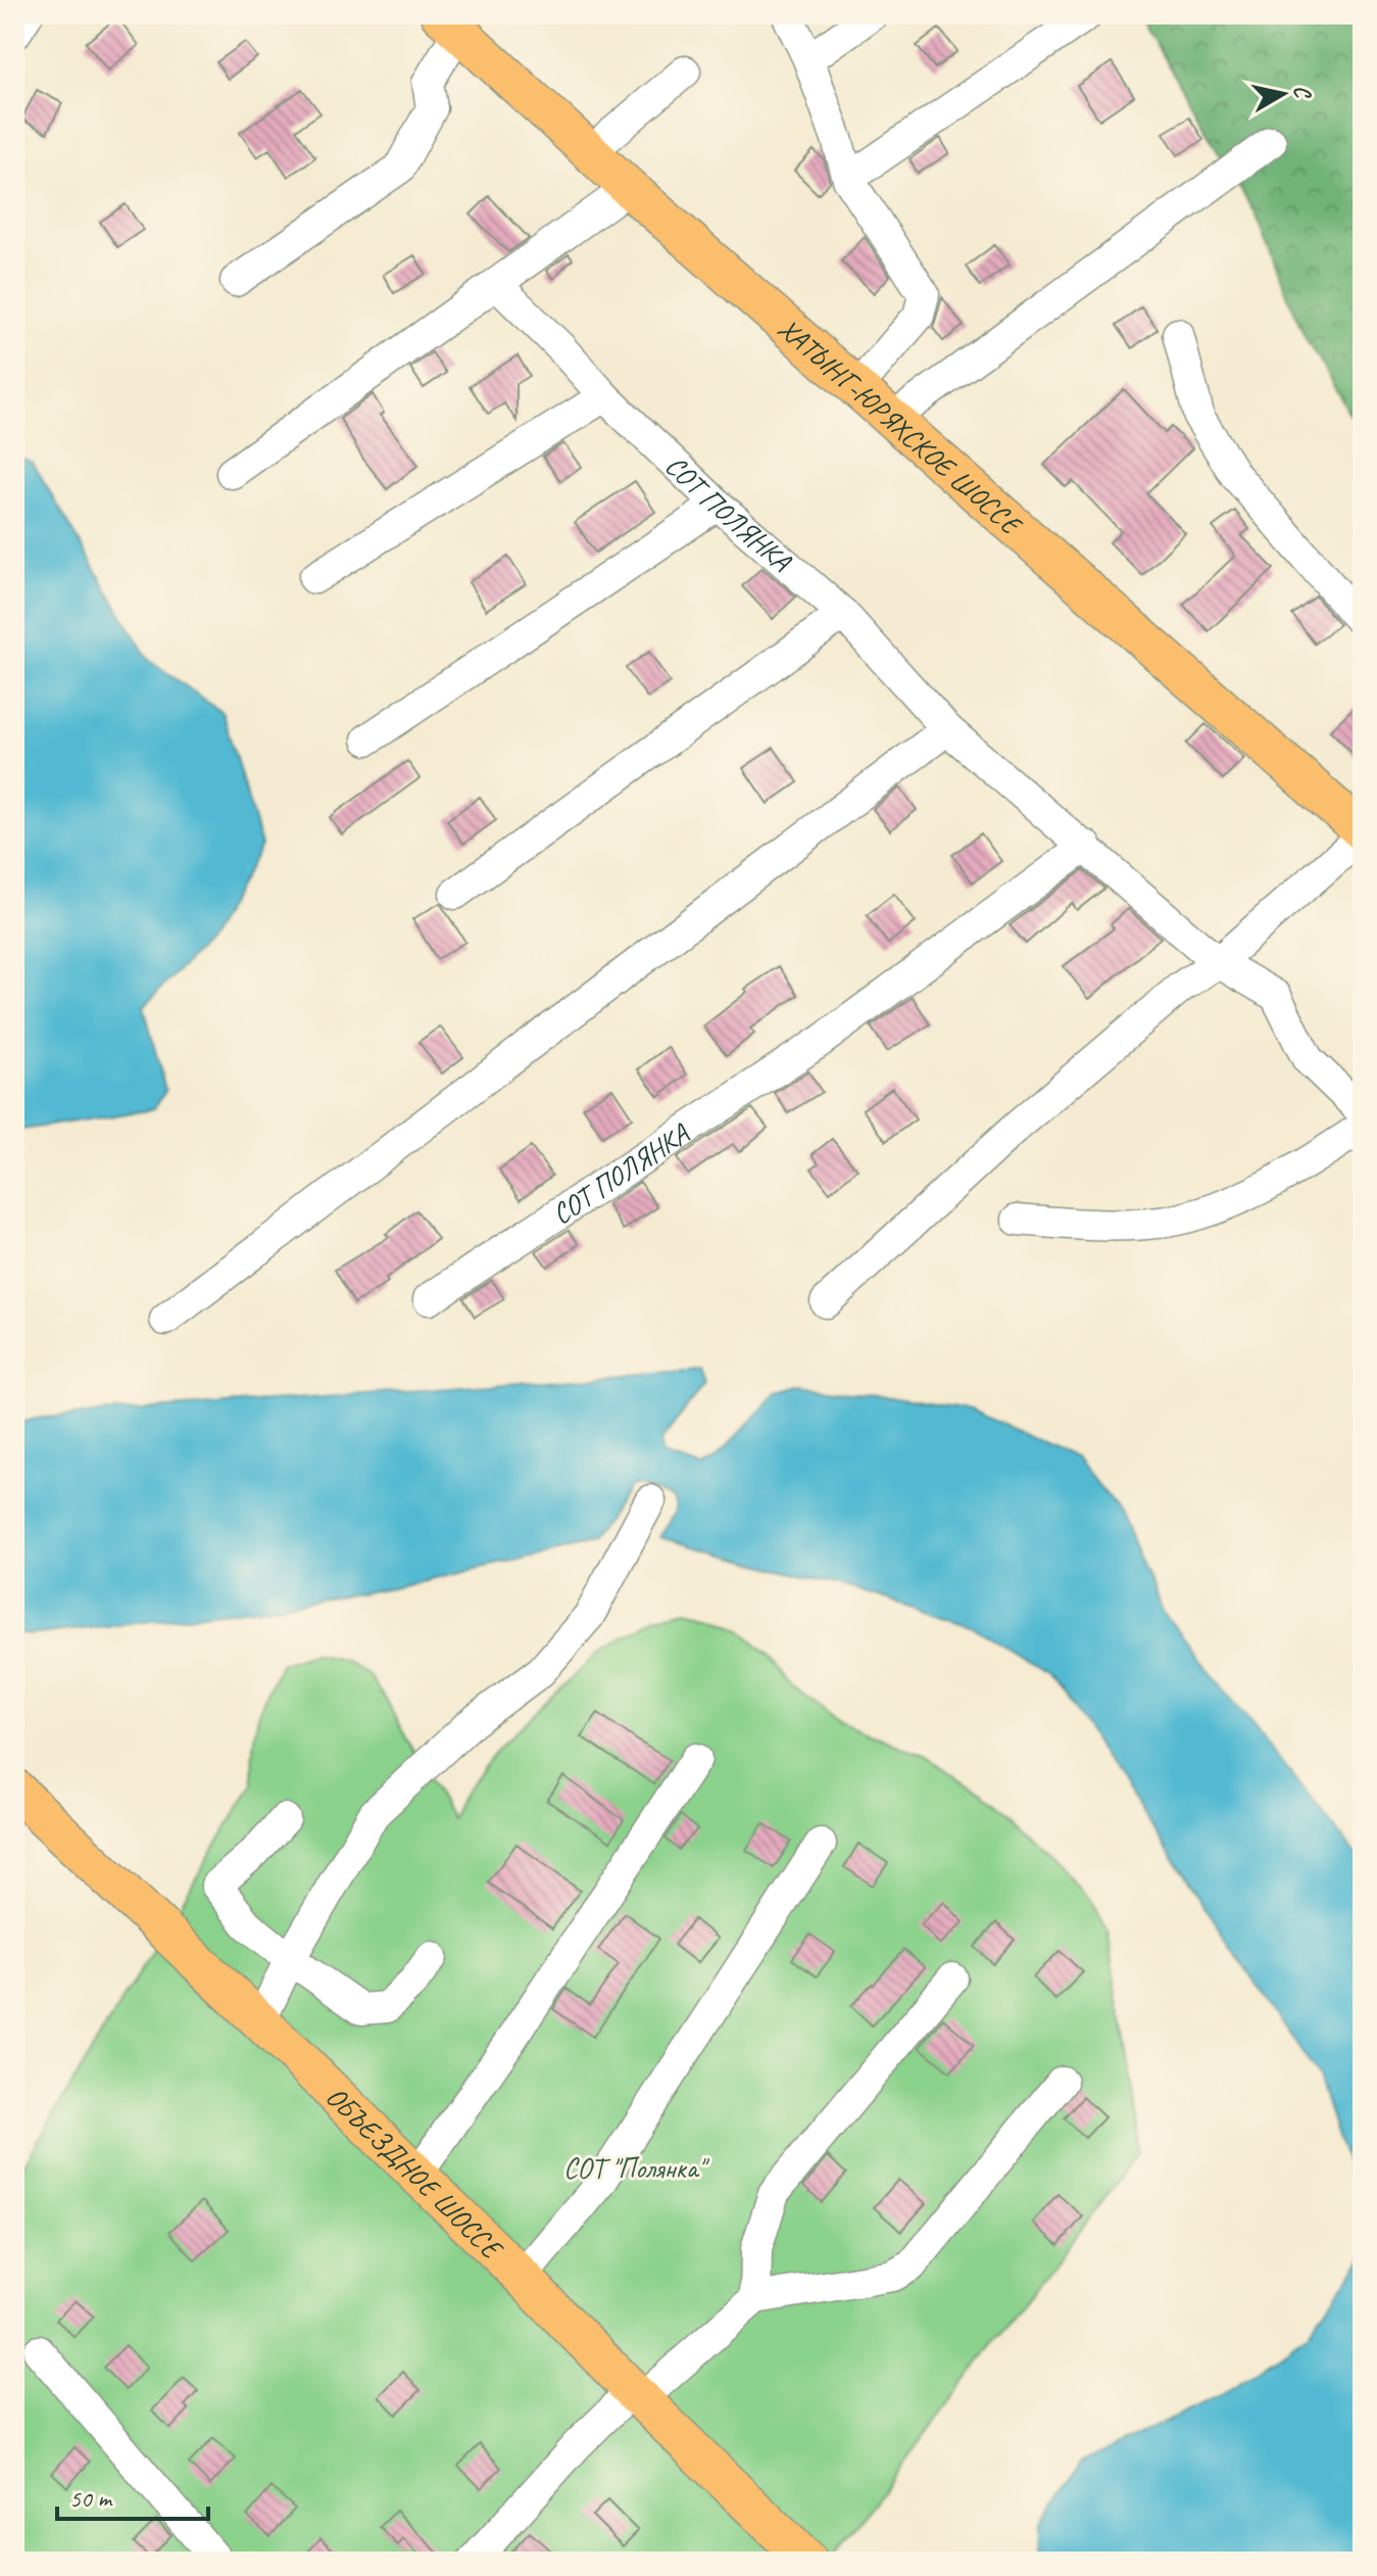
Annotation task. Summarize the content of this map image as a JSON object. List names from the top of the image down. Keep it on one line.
{"streets":{"main road":["ХАТЫНГ-ЮРЯХСКОЕ ШОССЕ","ОБЪЕЗДНОЕ ШОССЕ"],"street":["СОТ ПОЛЯНКА"]},"parks":["СОТ \"Полянка\""],"scale_bar":"50 m","north":"right"}
